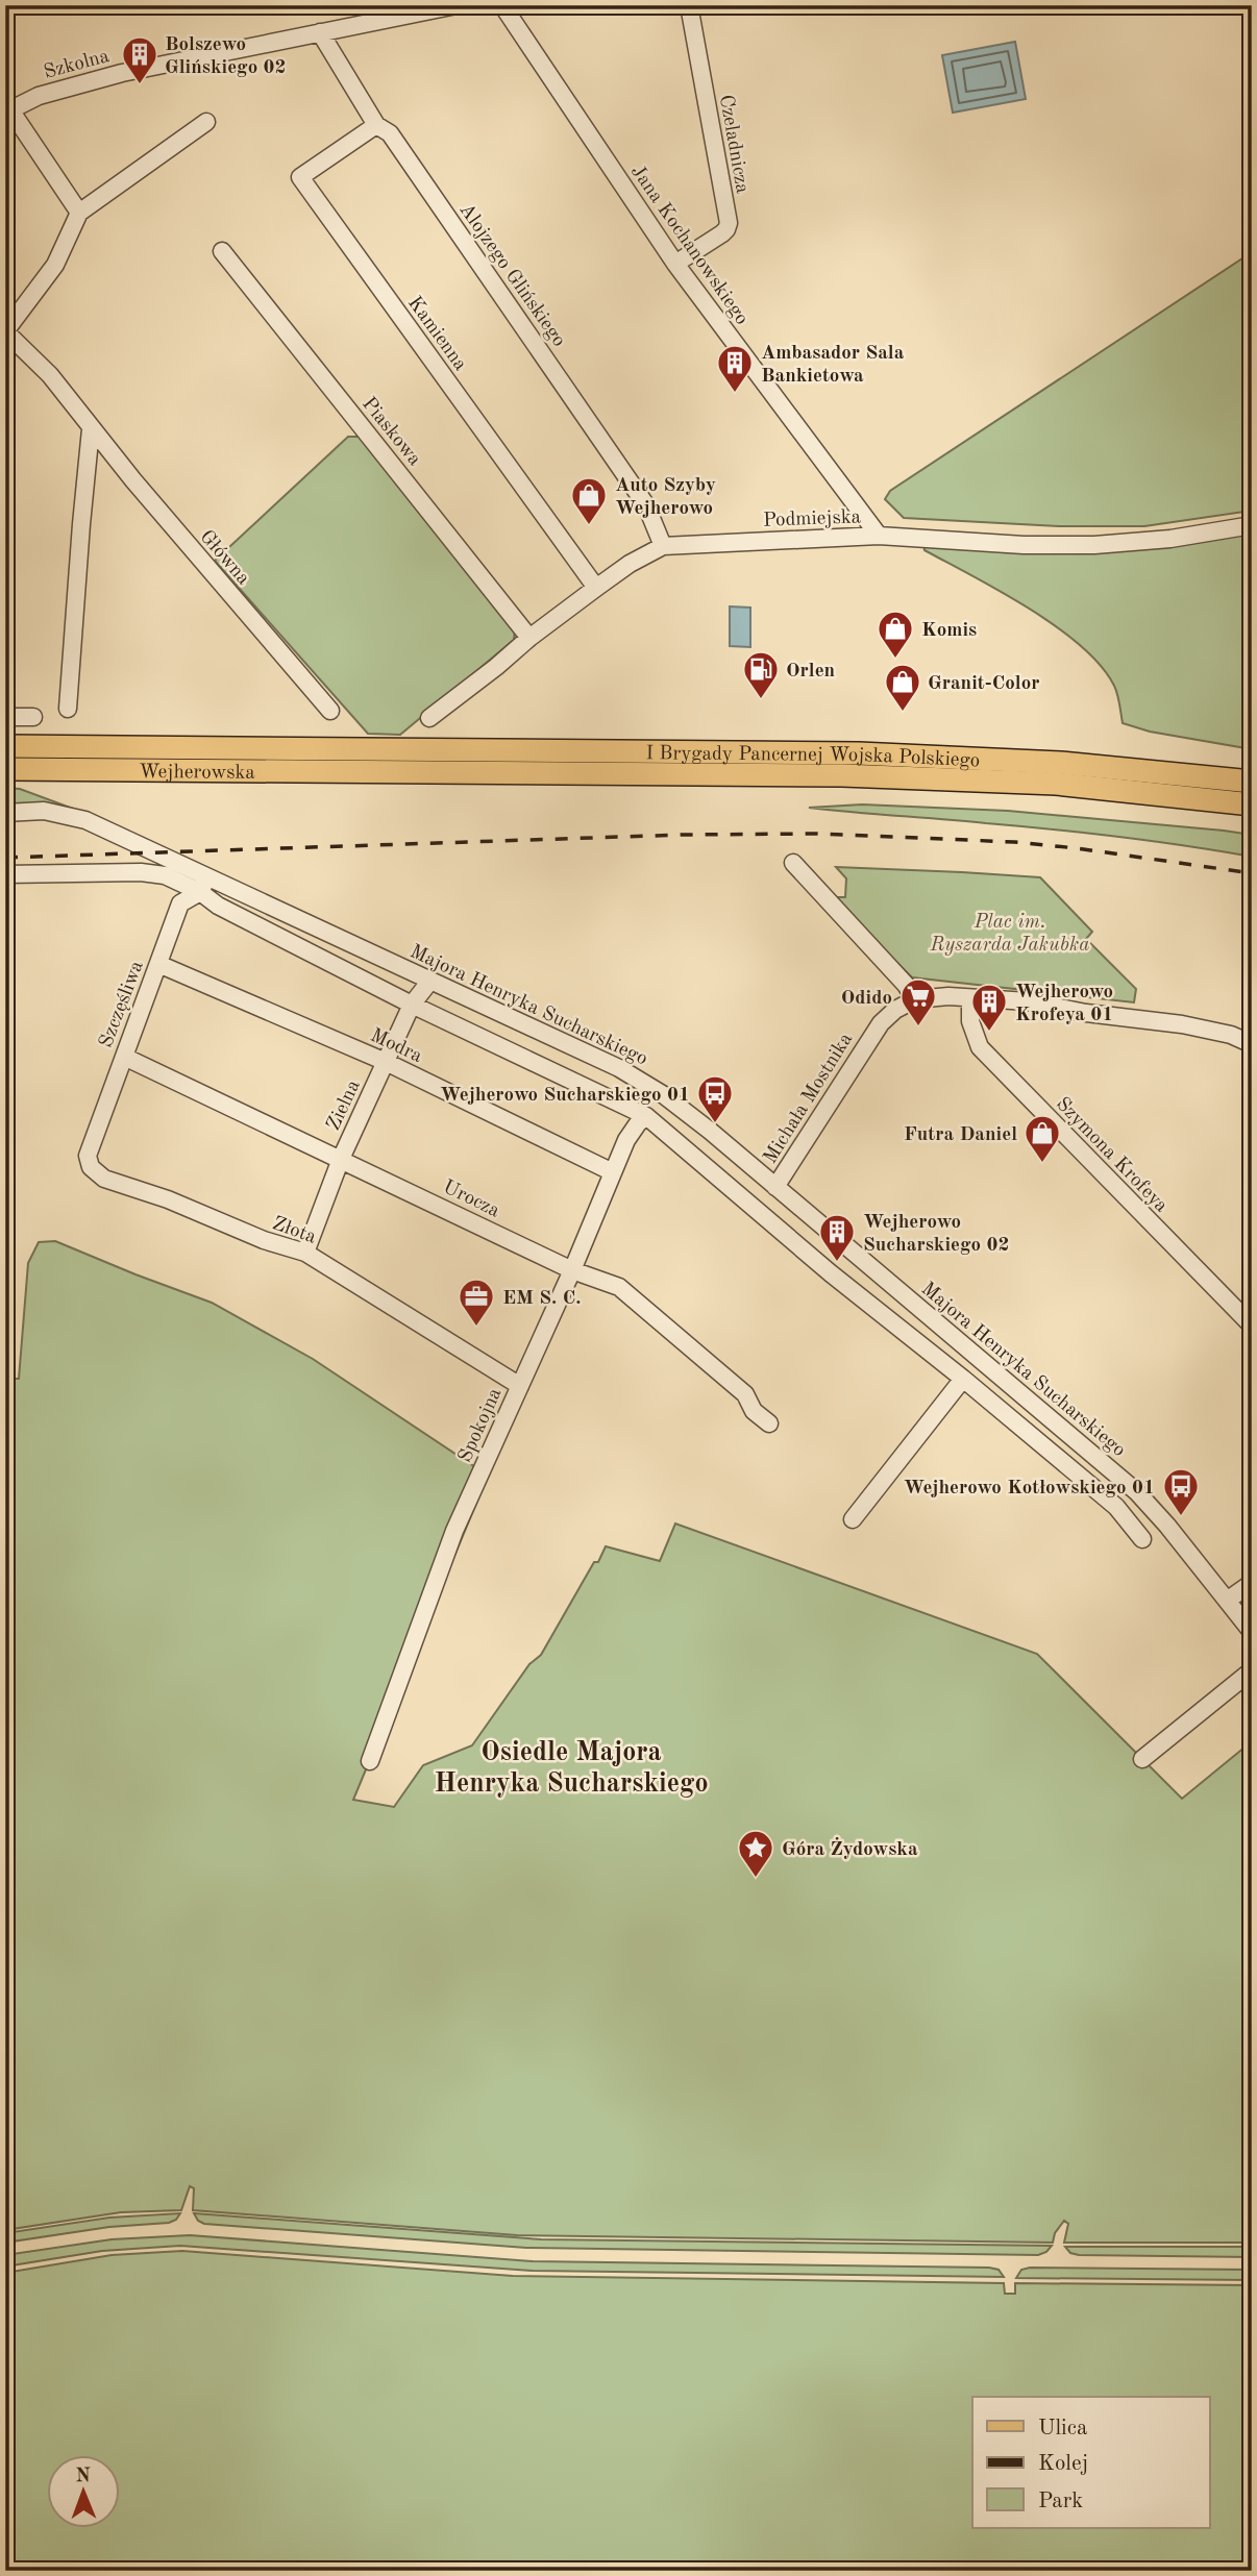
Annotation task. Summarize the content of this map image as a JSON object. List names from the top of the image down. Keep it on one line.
{"streets":{"main road":["I Brygady Pancernej Wojska Polskiego","Wejherowska"],"street":["Szkolna","Czeladnicza","Jana Kochanowskiego","Alojzego Glińskiego","Kamienna","Piaskowa","Podmiejska","Główna","Szczęśliwa","Majora Henryka Sucharskiego","Modra","Michała Mostnika","Zielna","Szymona Krofeya","Urocza","Złota","Spokojna"]},"crossings":[["Szkolna","Alojzego Glińskiego"],["Czeladnicza","Jana Kochanowskiego"],["Jana Kochanowskiego","Podmiejska"],["Alojzego Glińskiego","Kamienna"],["Alojzego Glińskiego","Podmiejska"],["Kamienna","Podmiejska"],["Piaskowa","Podmiejska"],["I Brygady Pancernej Wojska Polskiego","Wejherowska"],["Szczęśliwa","Majora Henryka Sucharskiego"],["Szczęśliwa","Modra"],["Szczęśliwa","Urocza"],["Szczęśliwa","Złota"],["Majora Henryka Sucharskiego","Michała Mostnika"],["Majora Henryka Sucharskiego","Zielna"],["Majora Henryka Sucharskiego","Spokojna"],["Modra","Zielna"],["Modra","Spokojna"],["Michała Mostnika","Szymona Krofeya"],["Zielna","Urocza"],["Zielna","Złota"],["Urocza","Spokojna"],["Złota","Spokojna"]],"districts":["Osiedle Majora Henryka Sucharskiego"],"parks":["Plac im. Ryszarda Jakubka"],"places":{"building":["Bolszewo Glińskiego 02","Ambasador Sala Bankietowa","Wejherowo Krofeya 01","Wejherowo Sucharskiego 02"],"shop":["Auto Szyby Wejherowo","Komis","Granit-Color","Futra Daniel"],"fuel station":["Orlen"],"supermarket":["Odido"],"bus stop":["Wejherowo Sucharskiego 01","Wejherowo Kotłowskiego 01"],"office":["EM S. C."],"place":["Góra Żydowska"]},"legend":["Ulica","Kolej","Park"],"north":"top"}
